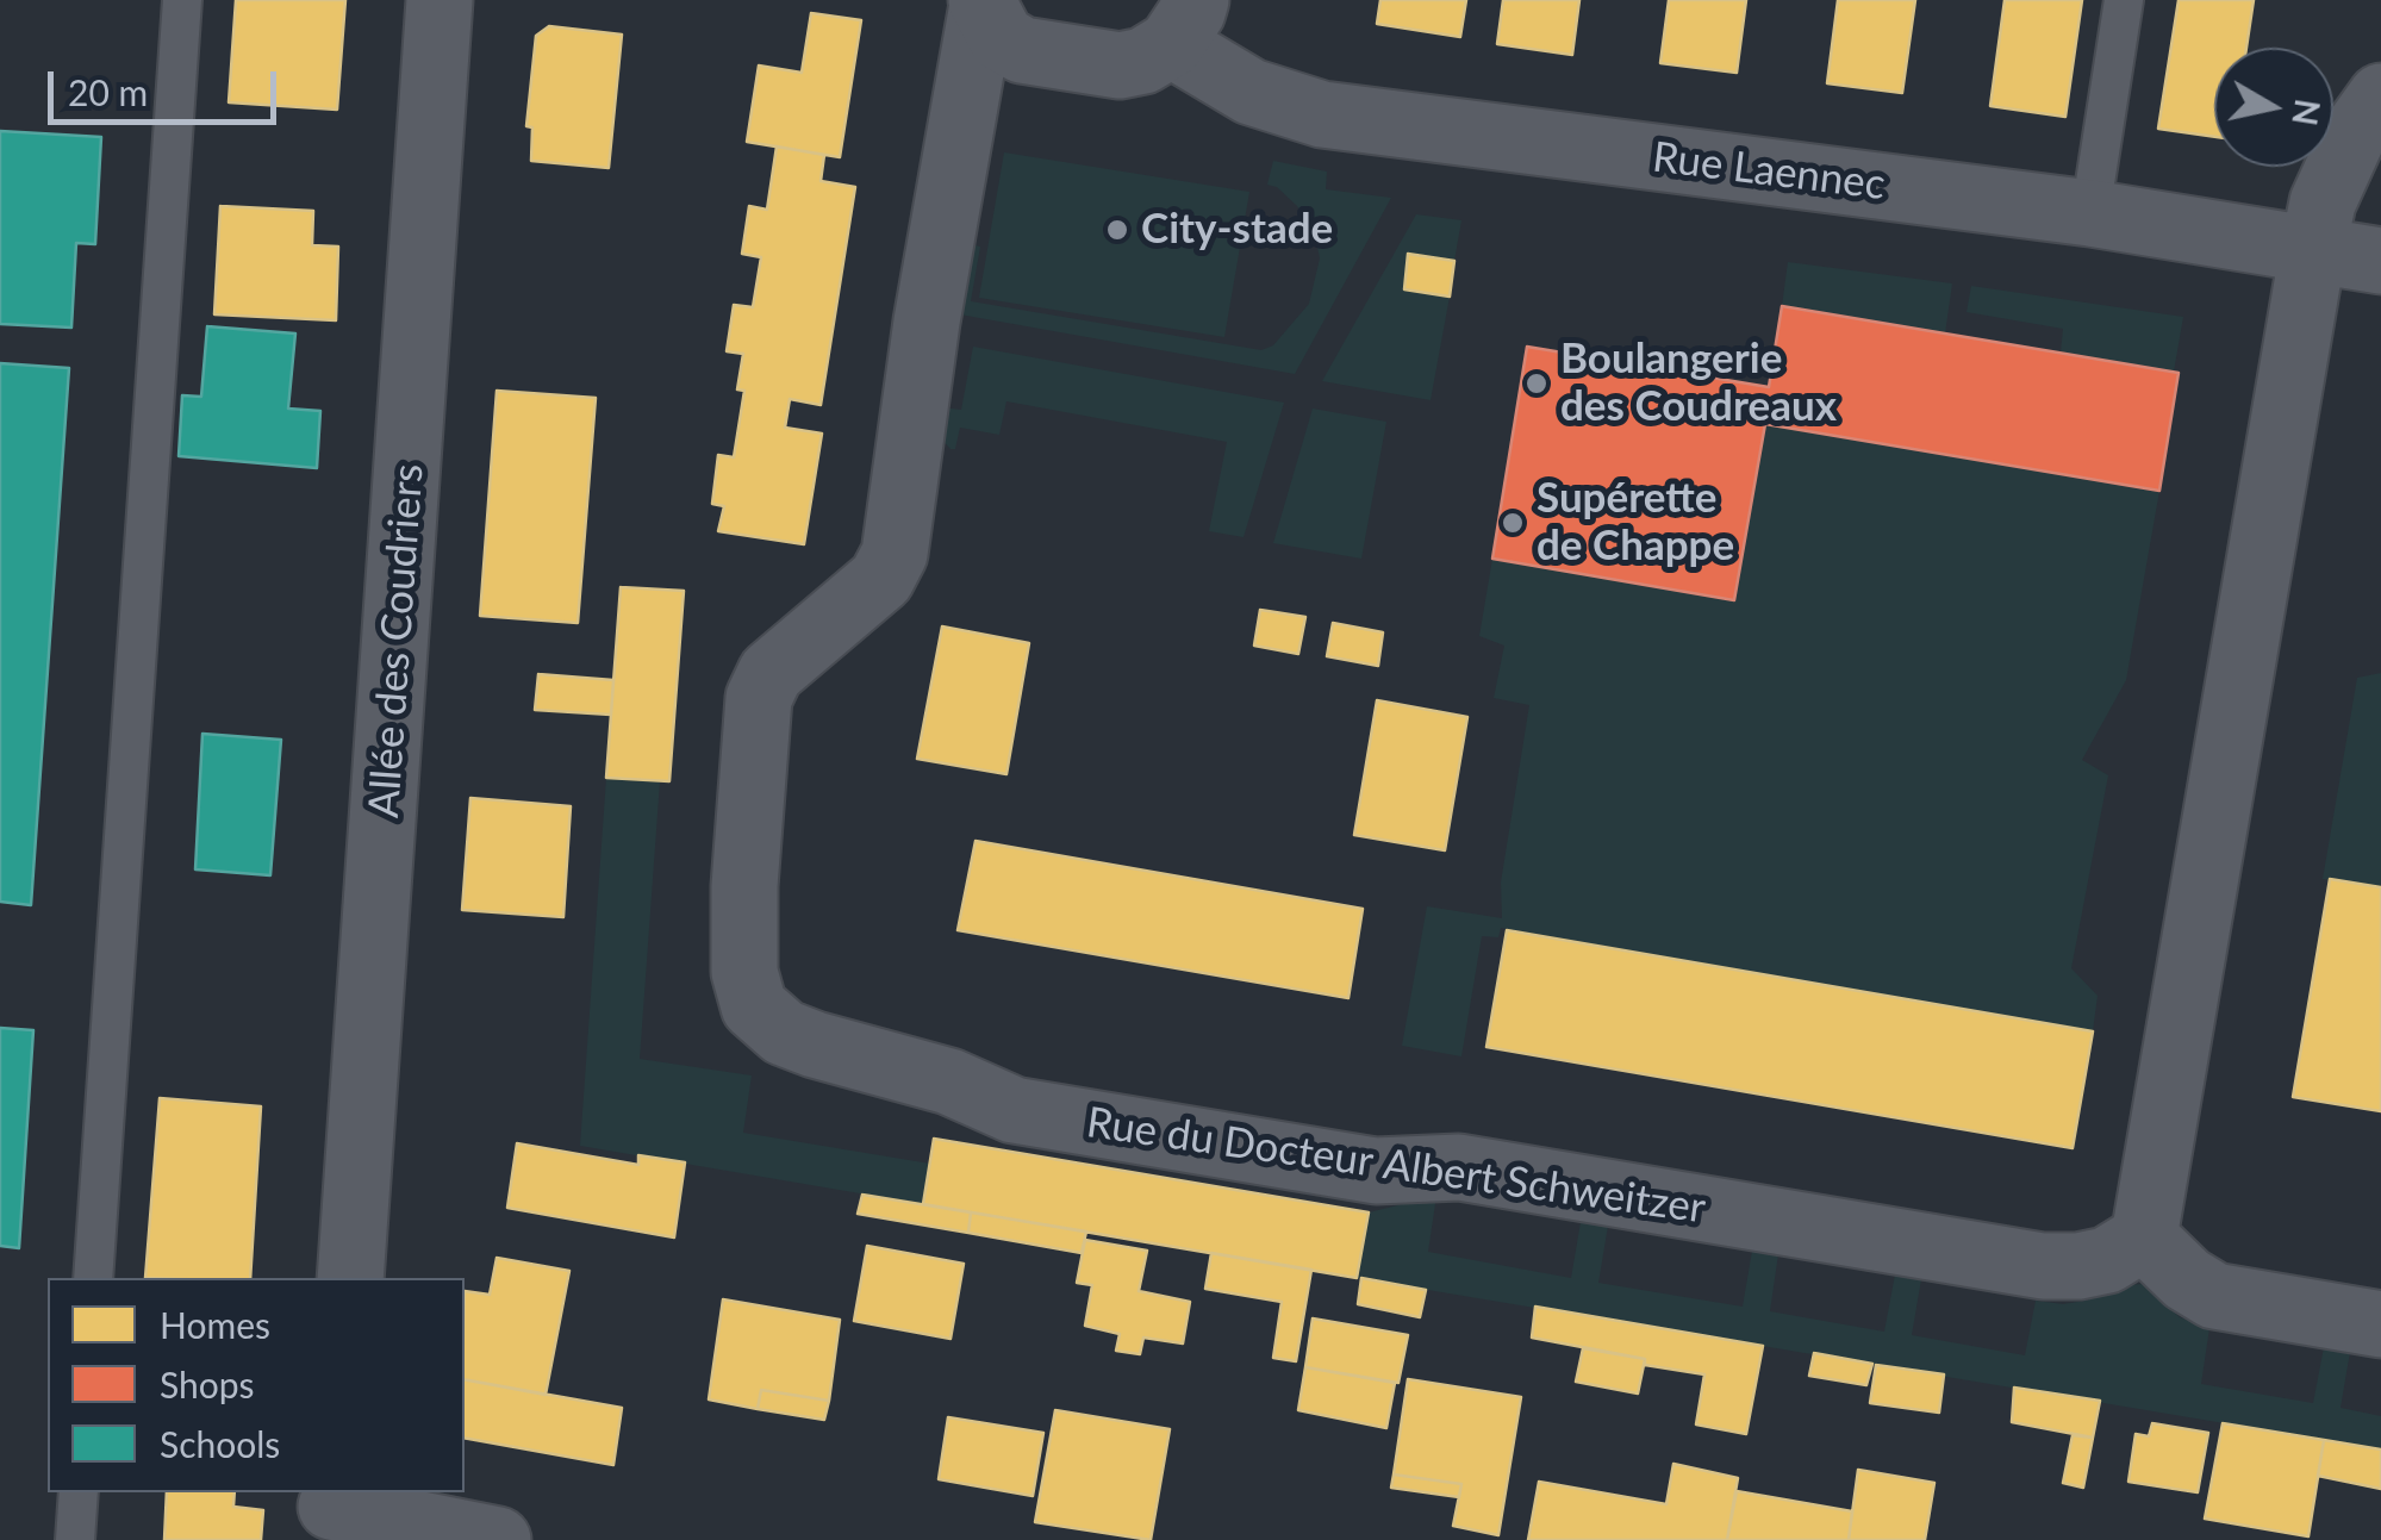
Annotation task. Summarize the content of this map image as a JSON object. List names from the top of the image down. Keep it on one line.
{"streets":{"street":["Rue Laennec","Allée des Coudriers","Rue du Docteur Albert Schweitzer"]},"places":["City-stade","Boulangerie des Coudreaux","Supérette de Chappe"],"legend":["Homes","Shops","Schools"],"scale_bar":"20 m","north":"right"}
